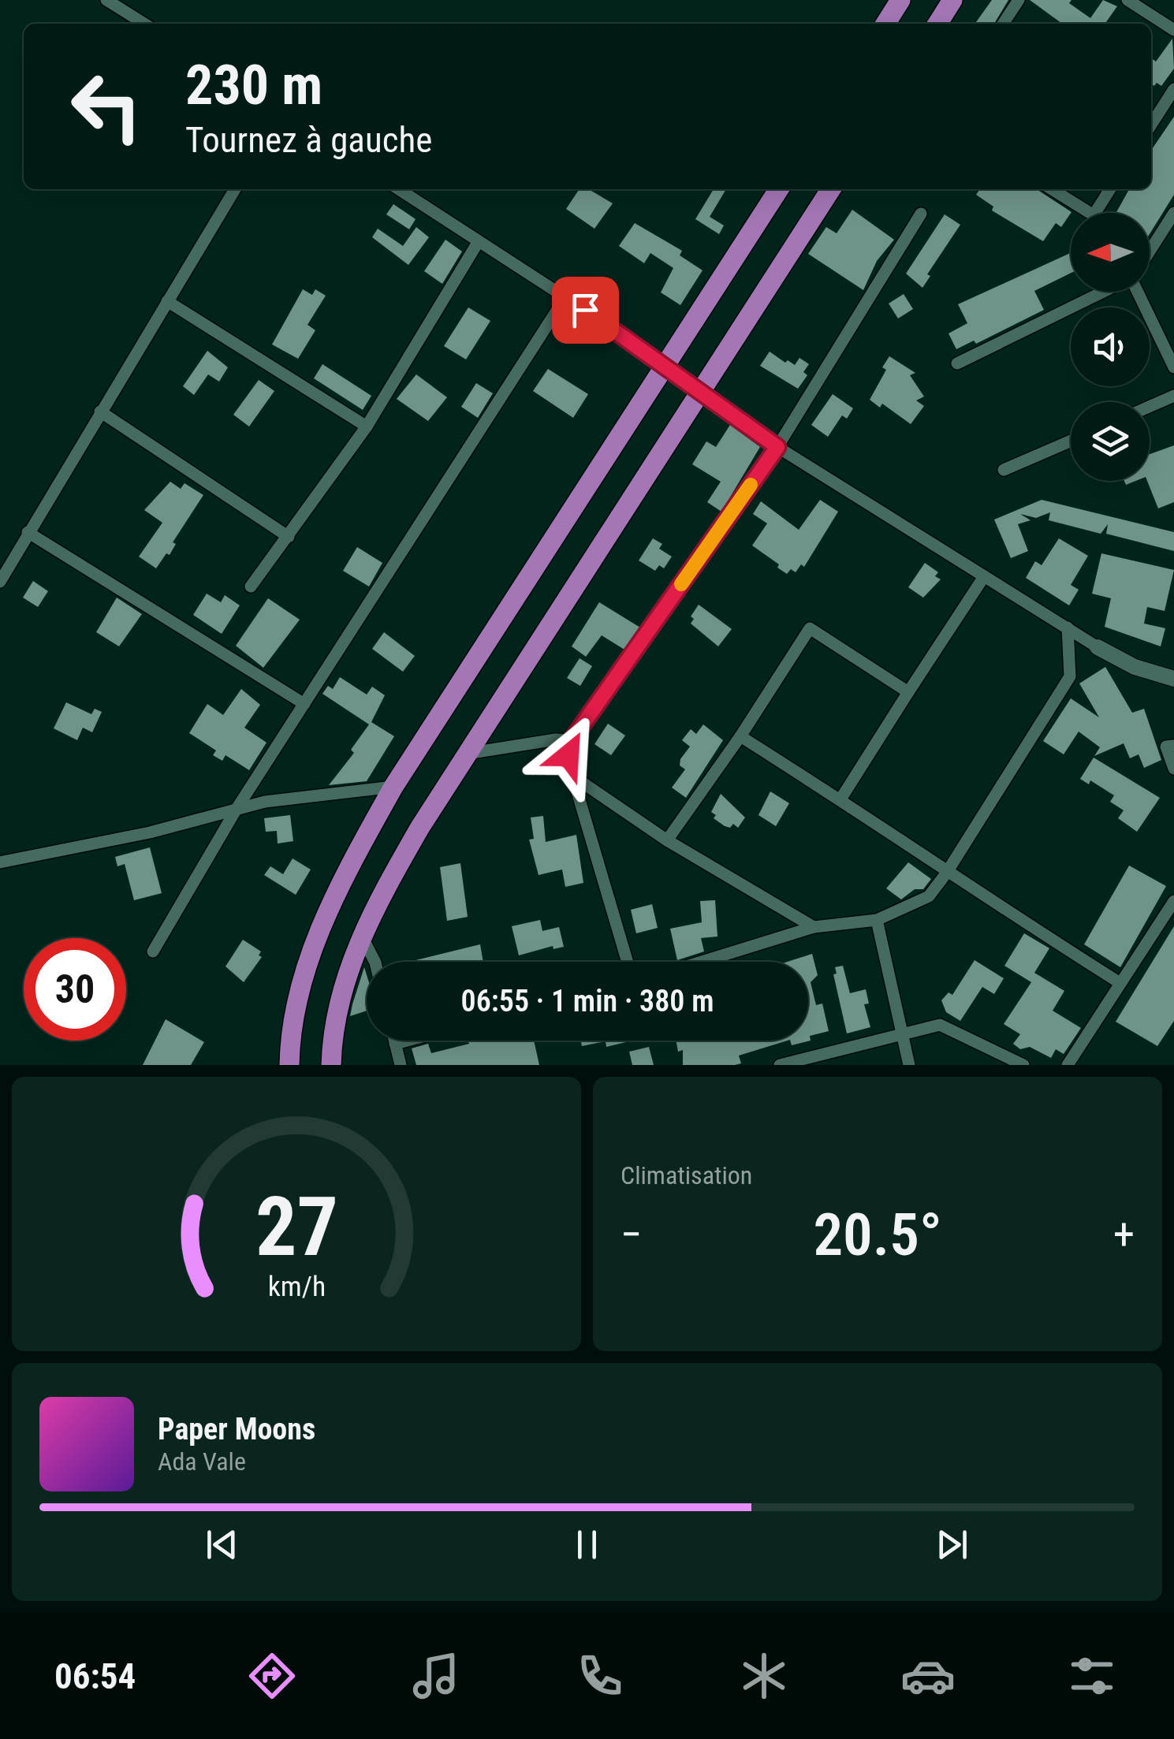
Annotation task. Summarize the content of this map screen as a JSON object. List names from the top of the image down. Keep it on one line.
{"north":"left","page":{"turn":["230 m","Tournez à gauche"],"limit":"30","trip":"06:55 · 1 min · 380 m","tile":"Climatisation","heat":["−","20.5°","+"],"song":["Paper Moons","Ada Vale"],"tabs":"06:54","gauge":["27","km/h"]}}
